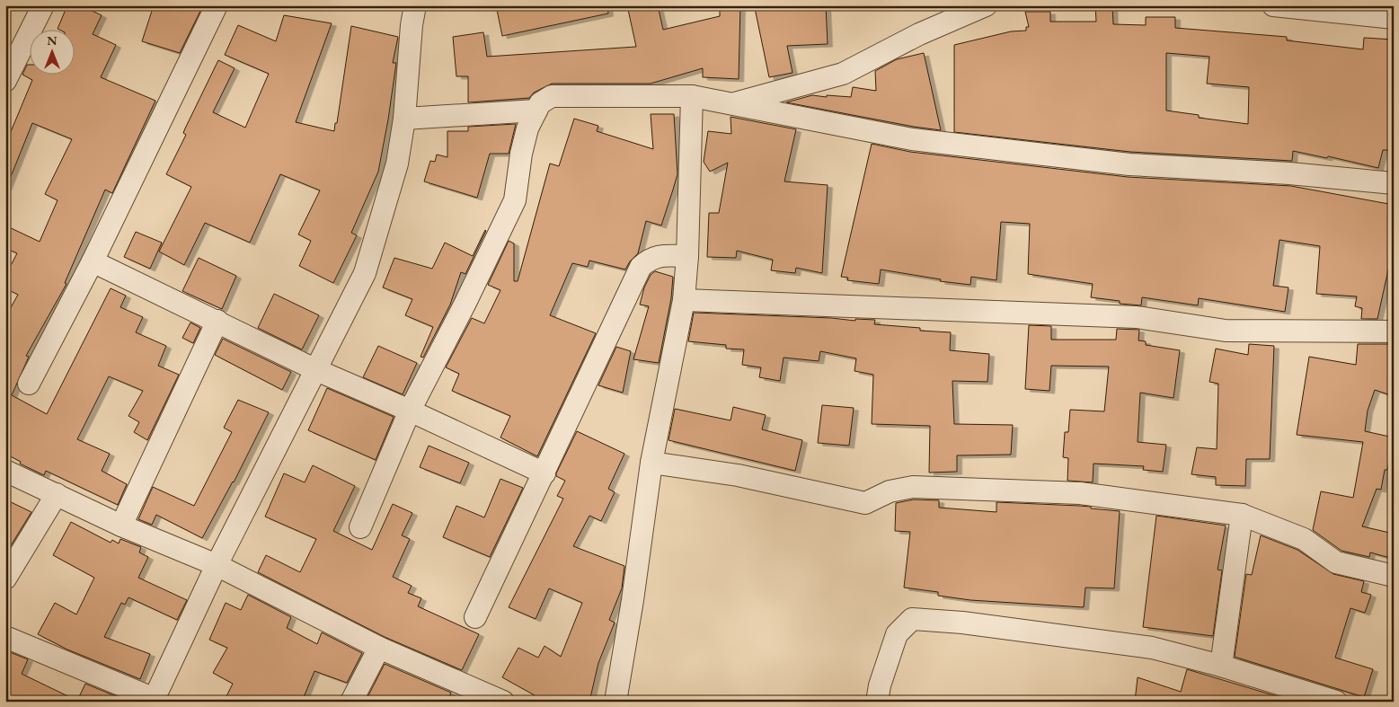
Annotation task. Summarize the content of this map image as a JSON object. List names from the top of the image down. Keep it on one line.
{"north":"top"}
